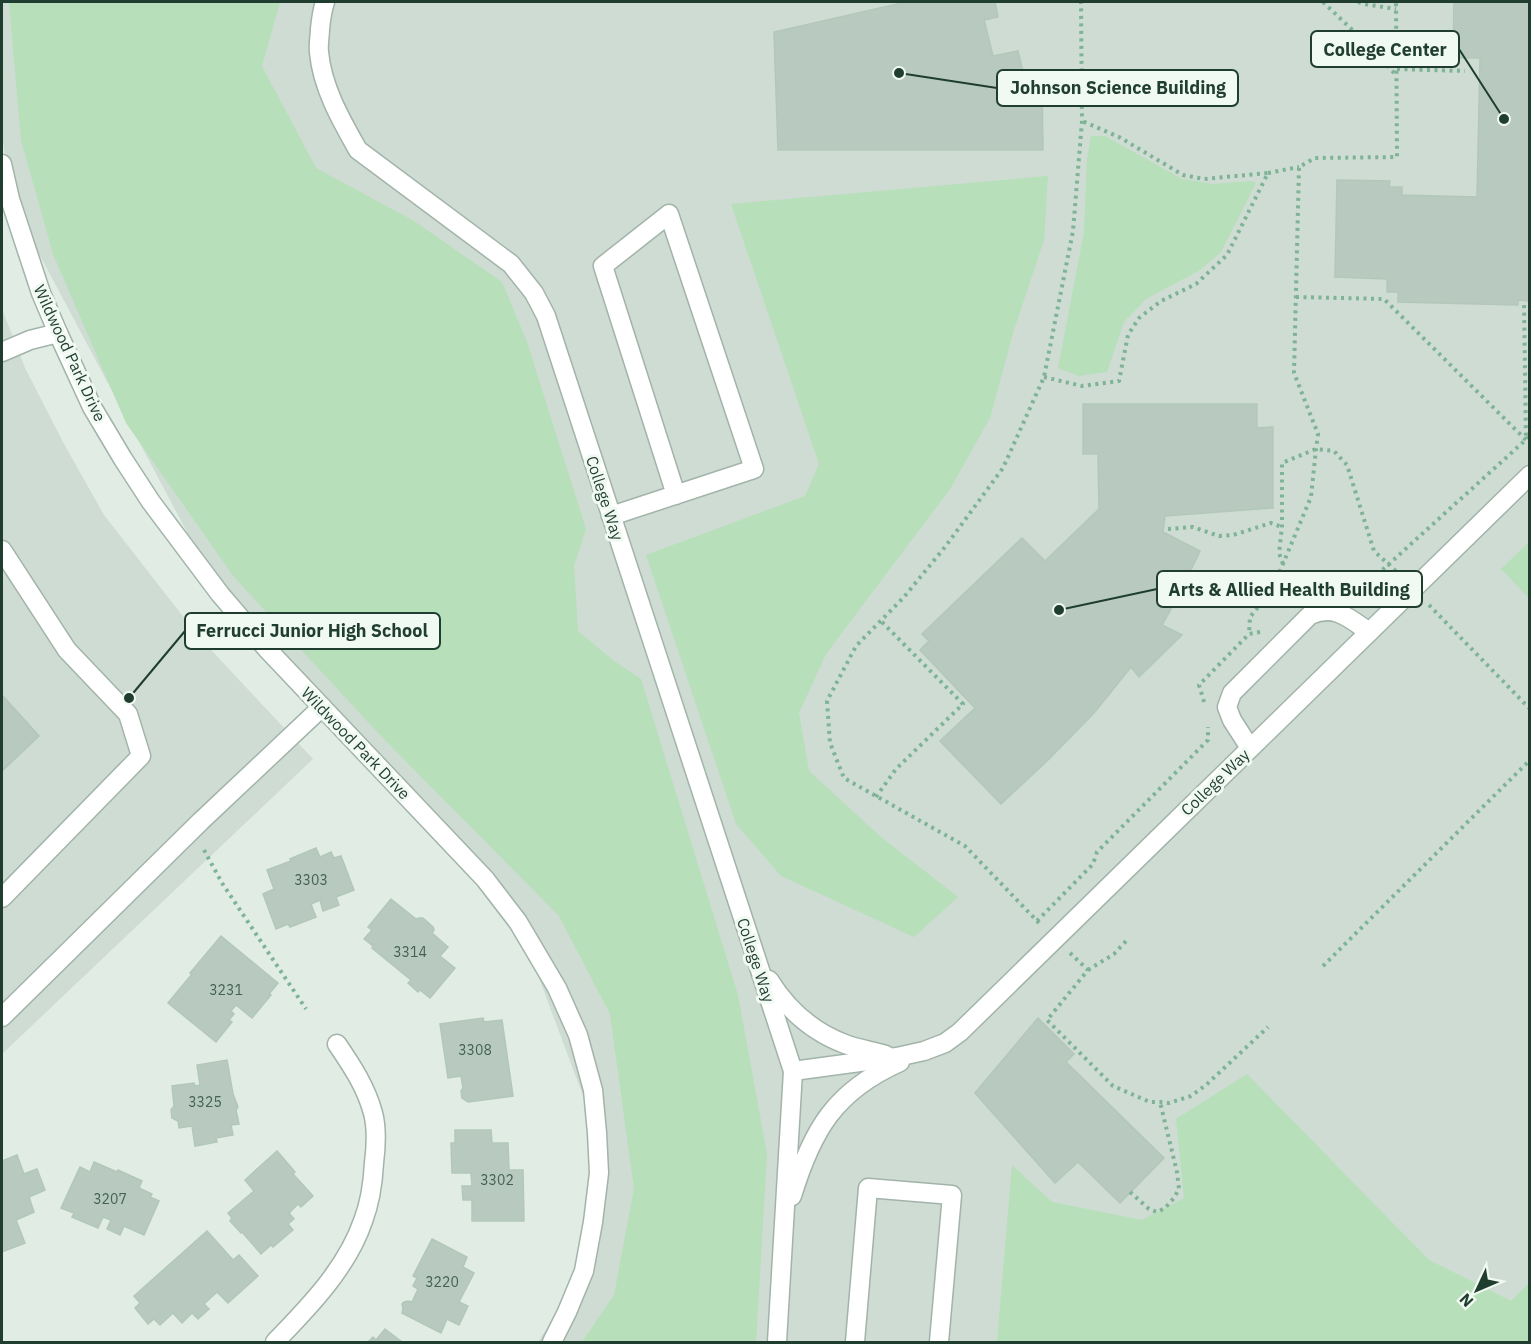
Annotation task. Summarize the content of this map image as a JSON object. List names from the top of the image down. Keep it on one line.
{"streets":{"street":["Wildwood Park Drive","College Way"]},"places":["Johnson Science Building","College Center","Arts & Allied Health Building","Ferrucci Junior High School"],"house_numbers":["3303","3314","3231","3308","3325","3302","3207","3220"],"north":"bottom left"}
